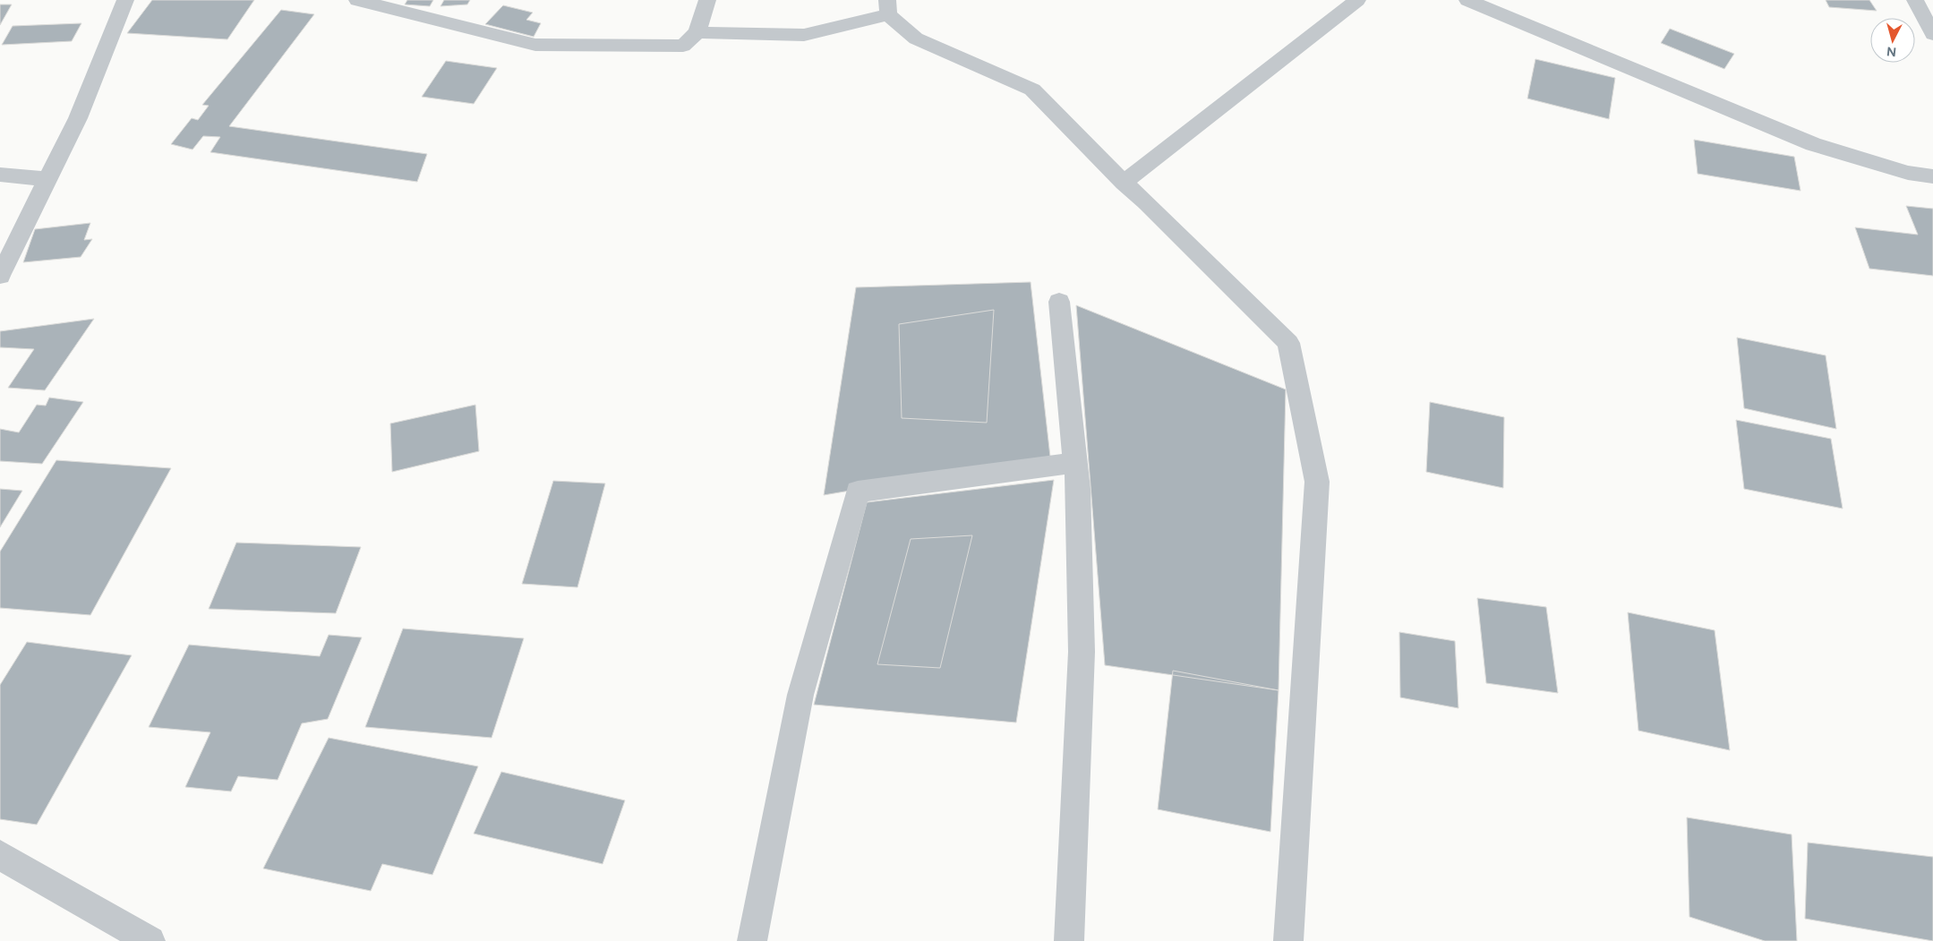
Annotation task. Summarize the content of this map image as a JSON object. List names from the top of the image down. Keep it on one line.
{"north":"bottom"}
